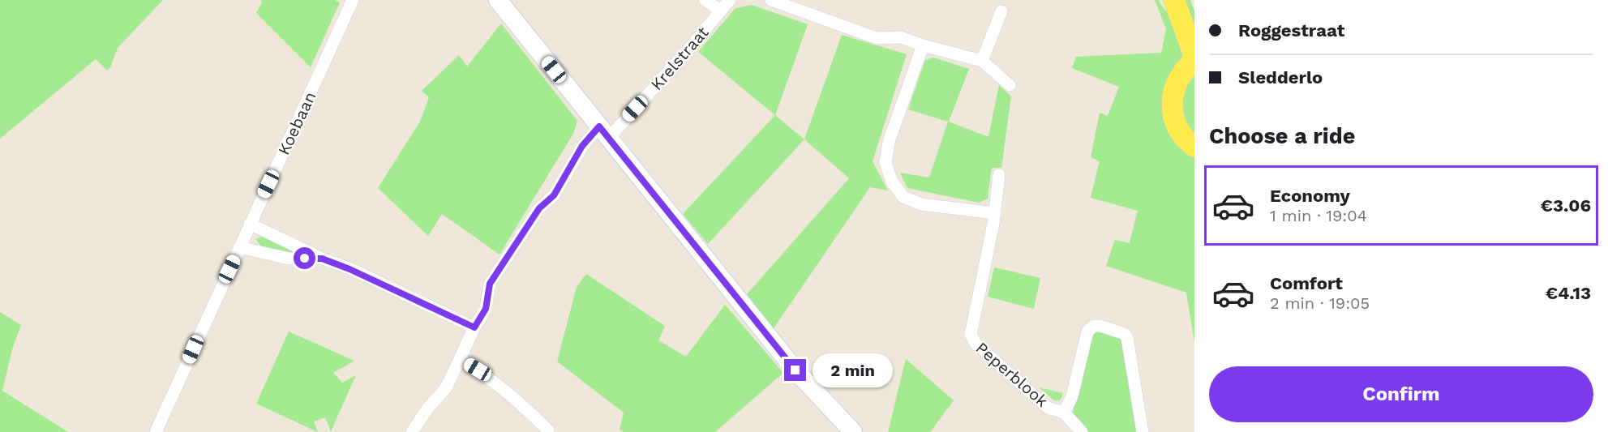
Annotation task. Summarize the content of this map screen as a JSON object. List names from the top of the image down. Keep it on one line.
{"streets":{"street":["Krelstraat","Koebaan","Peperblook"]},"page":{"banner":["Roggestraat","Sledderlo"],"heading":"Choose a ride","list":[{"name":"Economy","note":"1 min · 19:04","value":"€3.06"},{"name":"Comfort","note":"2 min · 19:05","value":"€4.13"}],"bubble":"2 min","buttons":"Confirm"}}
